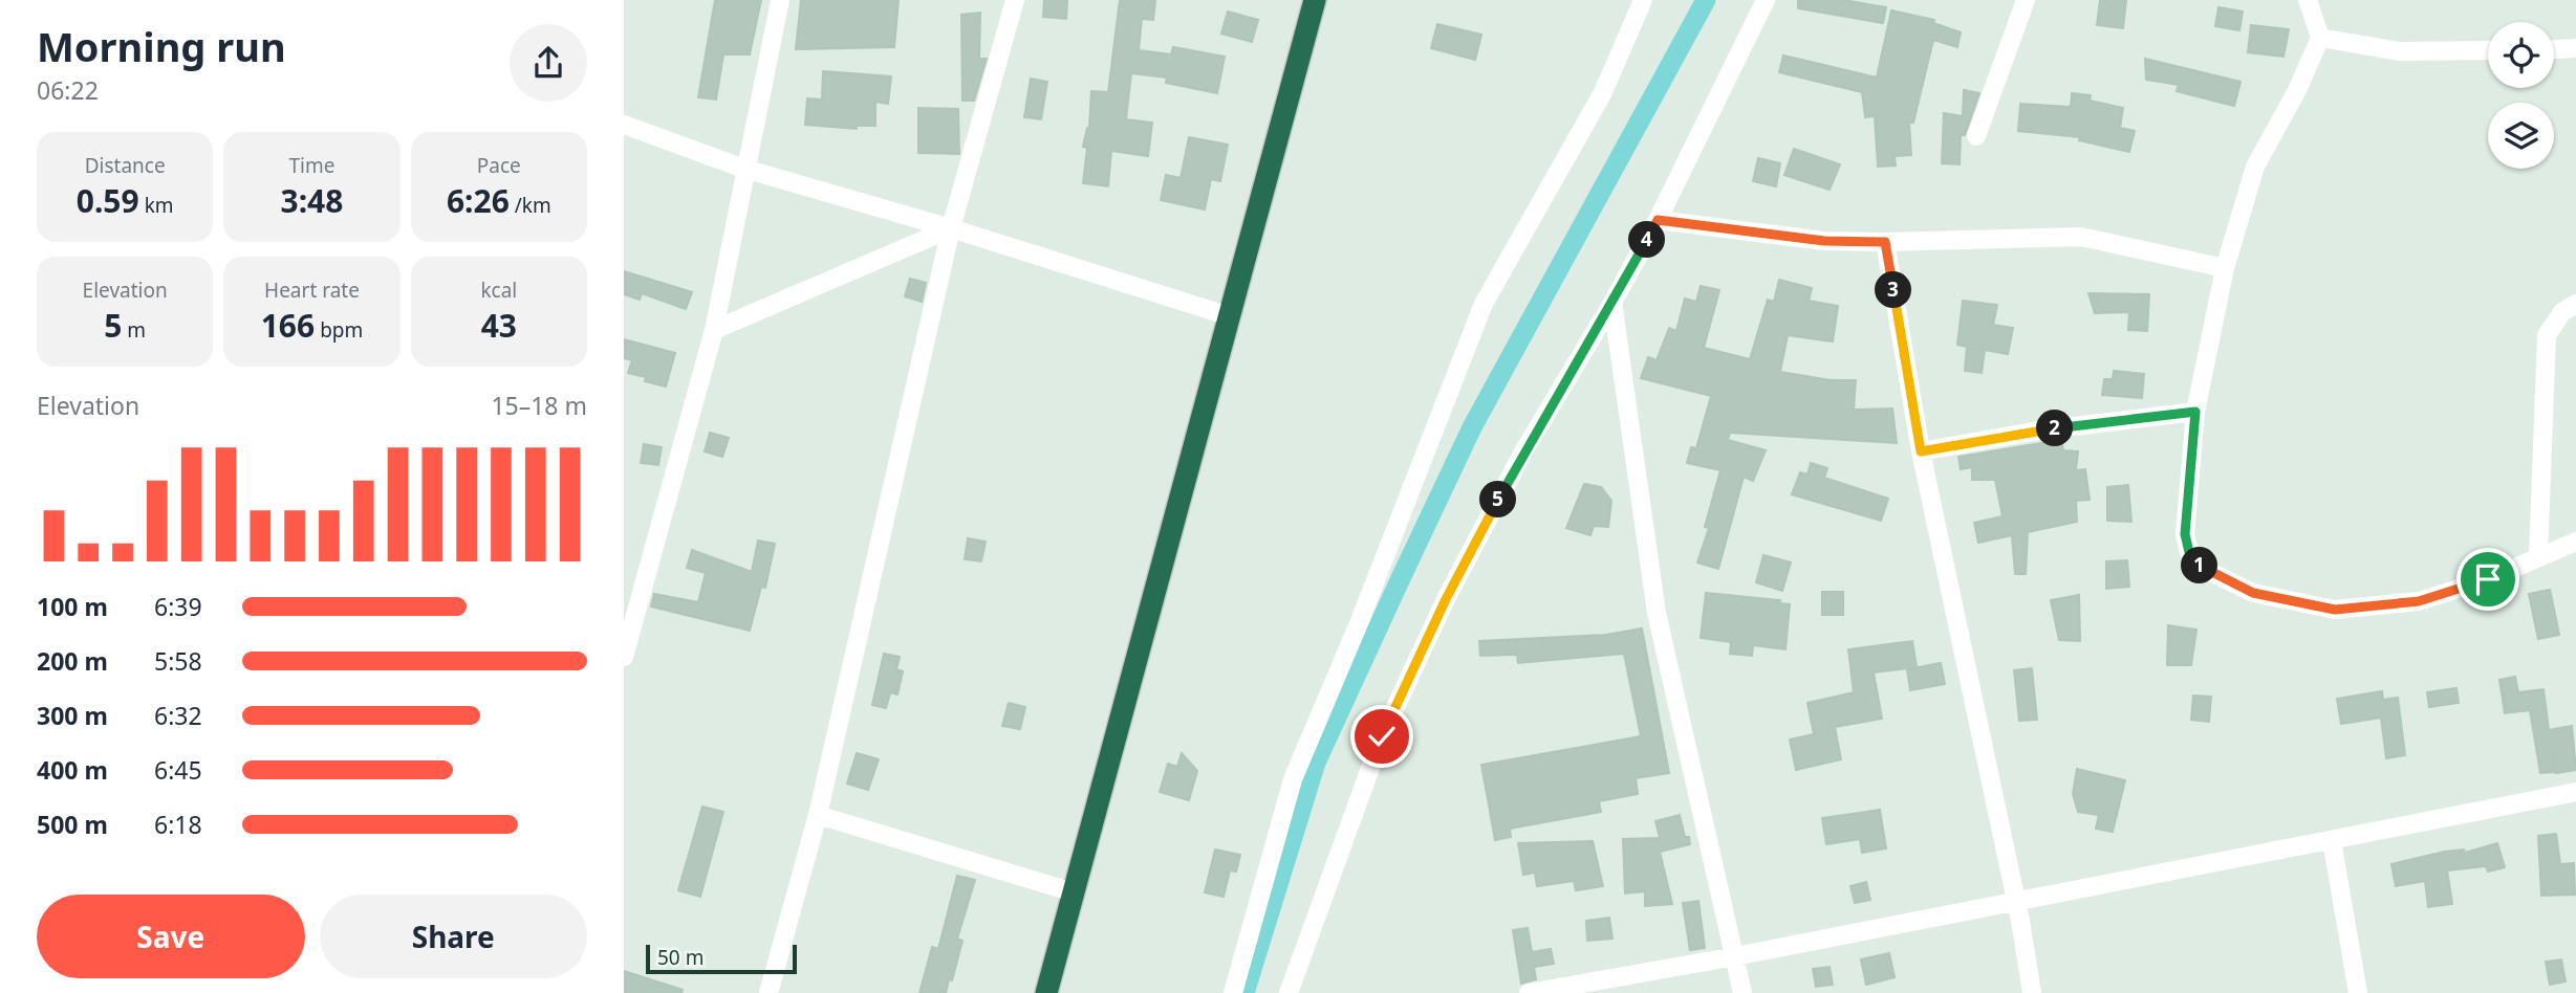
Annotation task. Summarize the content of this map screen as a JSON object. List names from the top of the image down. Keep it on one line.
{"scale_bar":"50 m","page":{"heading":["Morning run","06:22"],"stats":[["Distance","0.59 km"],["Time","3:48"],["Pace","6:26 /km"],["Elevation","5 m"],["Heart rate","166 bpm"],["kcal","43"]],"pins":["4","3","2","5","1"],"chart":["Elevation","15–18 m"],"list":[{"name":"100 m","note":"6:39"},{"name":"200 m","note":"5:58"},{"name":"300 m","note":"6:32"},{"name":"400 m","note":"6:45"},{"name":"500 m","note":"6:18"}],"buttons":["Save","Share"],"scale":"50 m"}}
